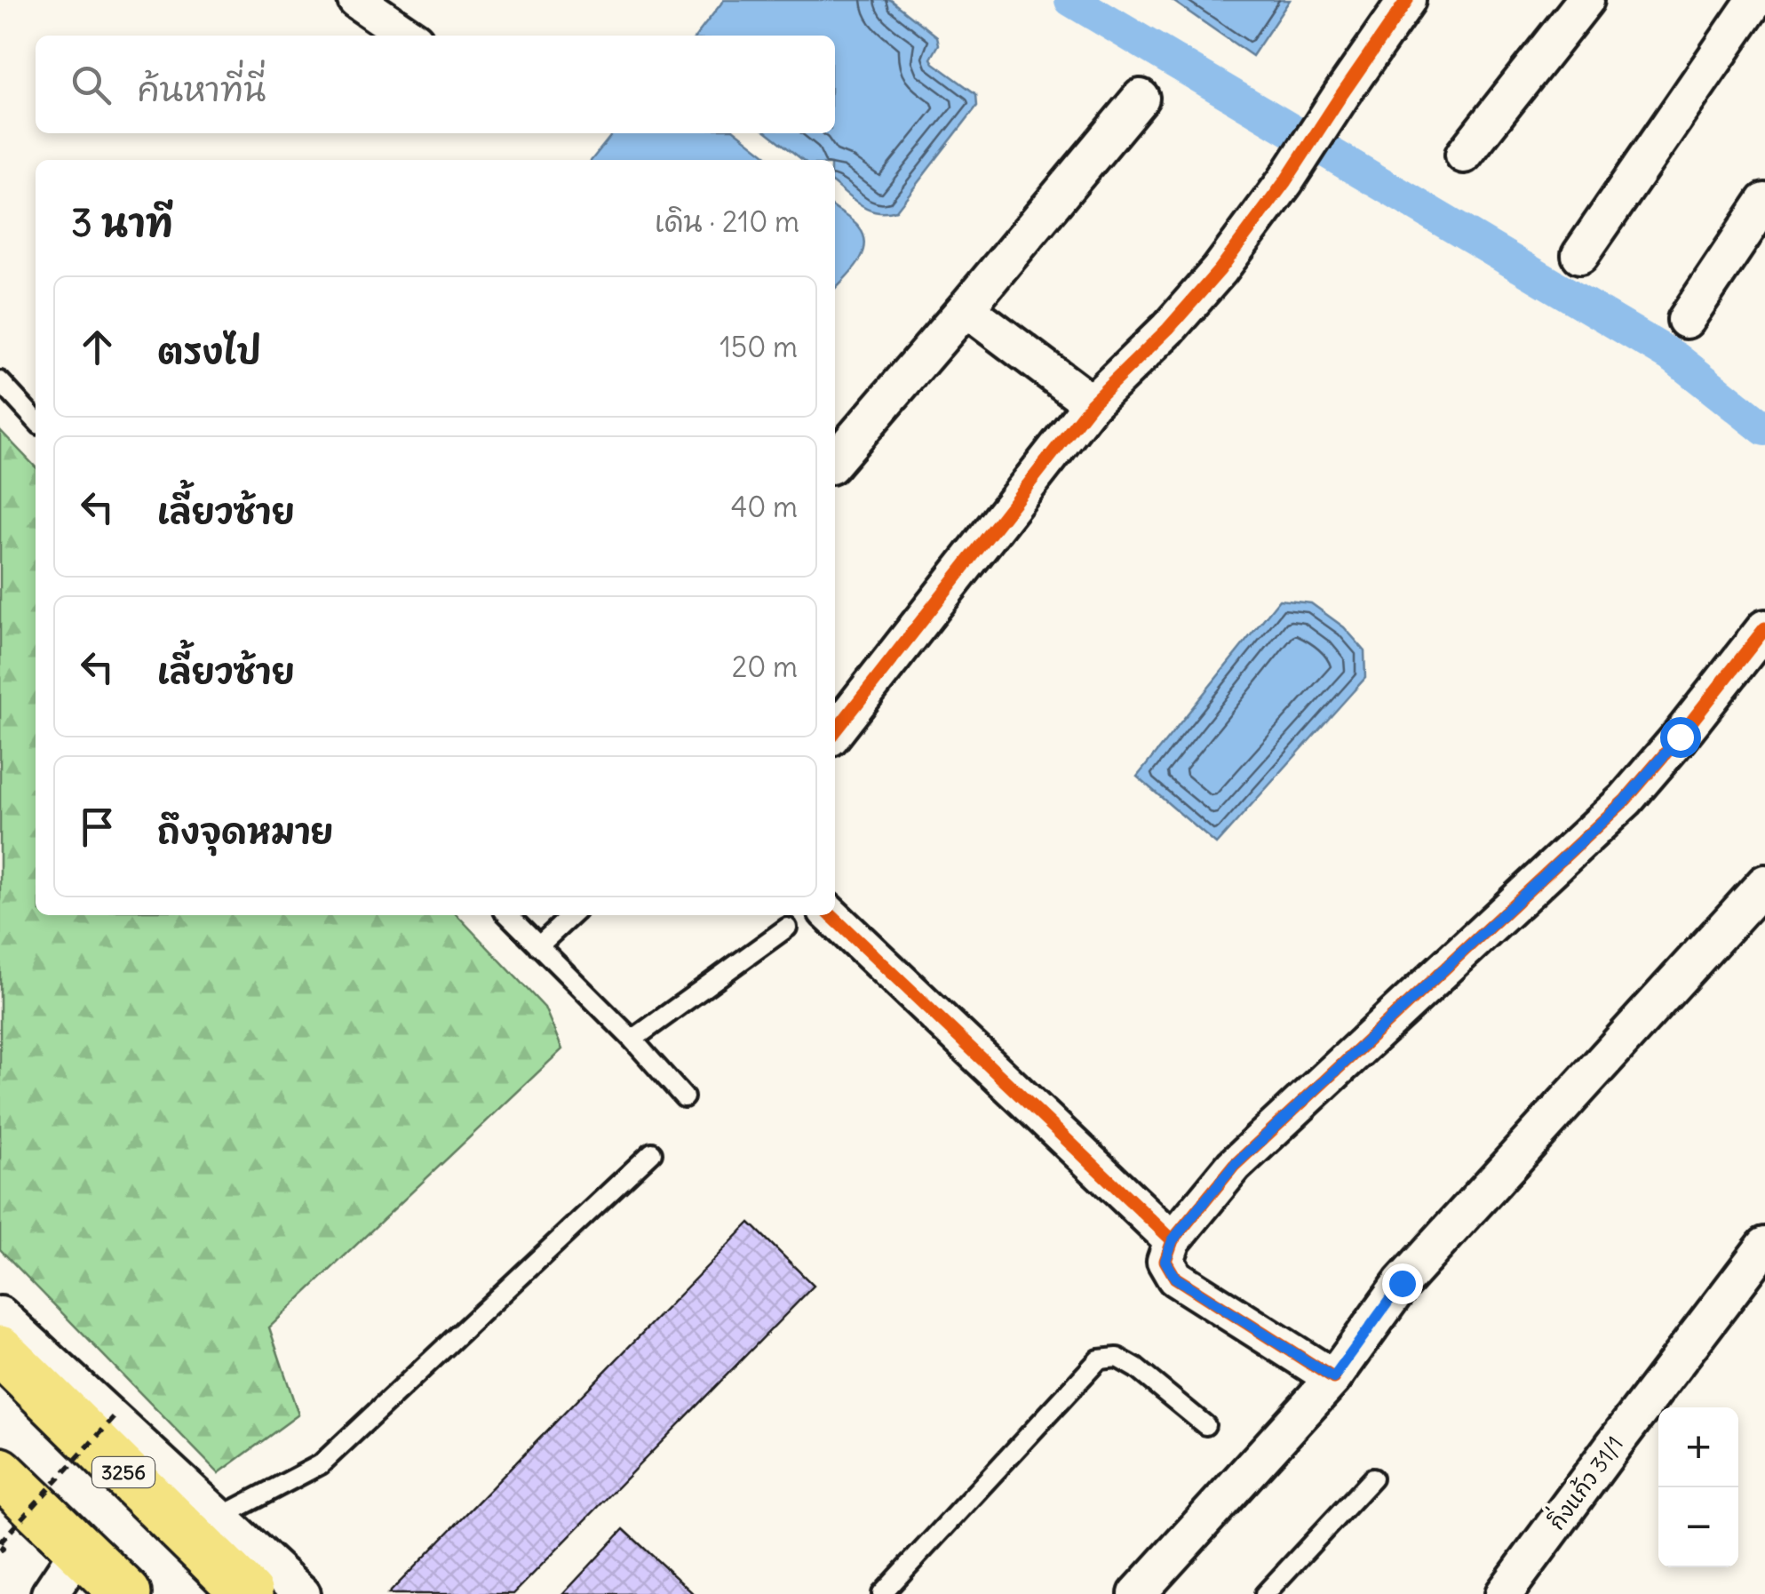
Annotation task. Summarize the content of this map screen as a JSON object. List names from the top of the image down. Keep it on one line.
{"streets":{"main road":["3256"],"street":["กิ่งแก้ว 31/1"]},"page":{"search":"ค้นหาที่นี่","heading":["3 นาที","เดิน · 210 m"],"list":[["ตรงไป","150 m"],["เลี้ยวซ้าย","40 m"],["เลี้ยวซ้าย","20 m"],"ถึงจุดหมาย"],"map_buttons":["+","−"]}}
